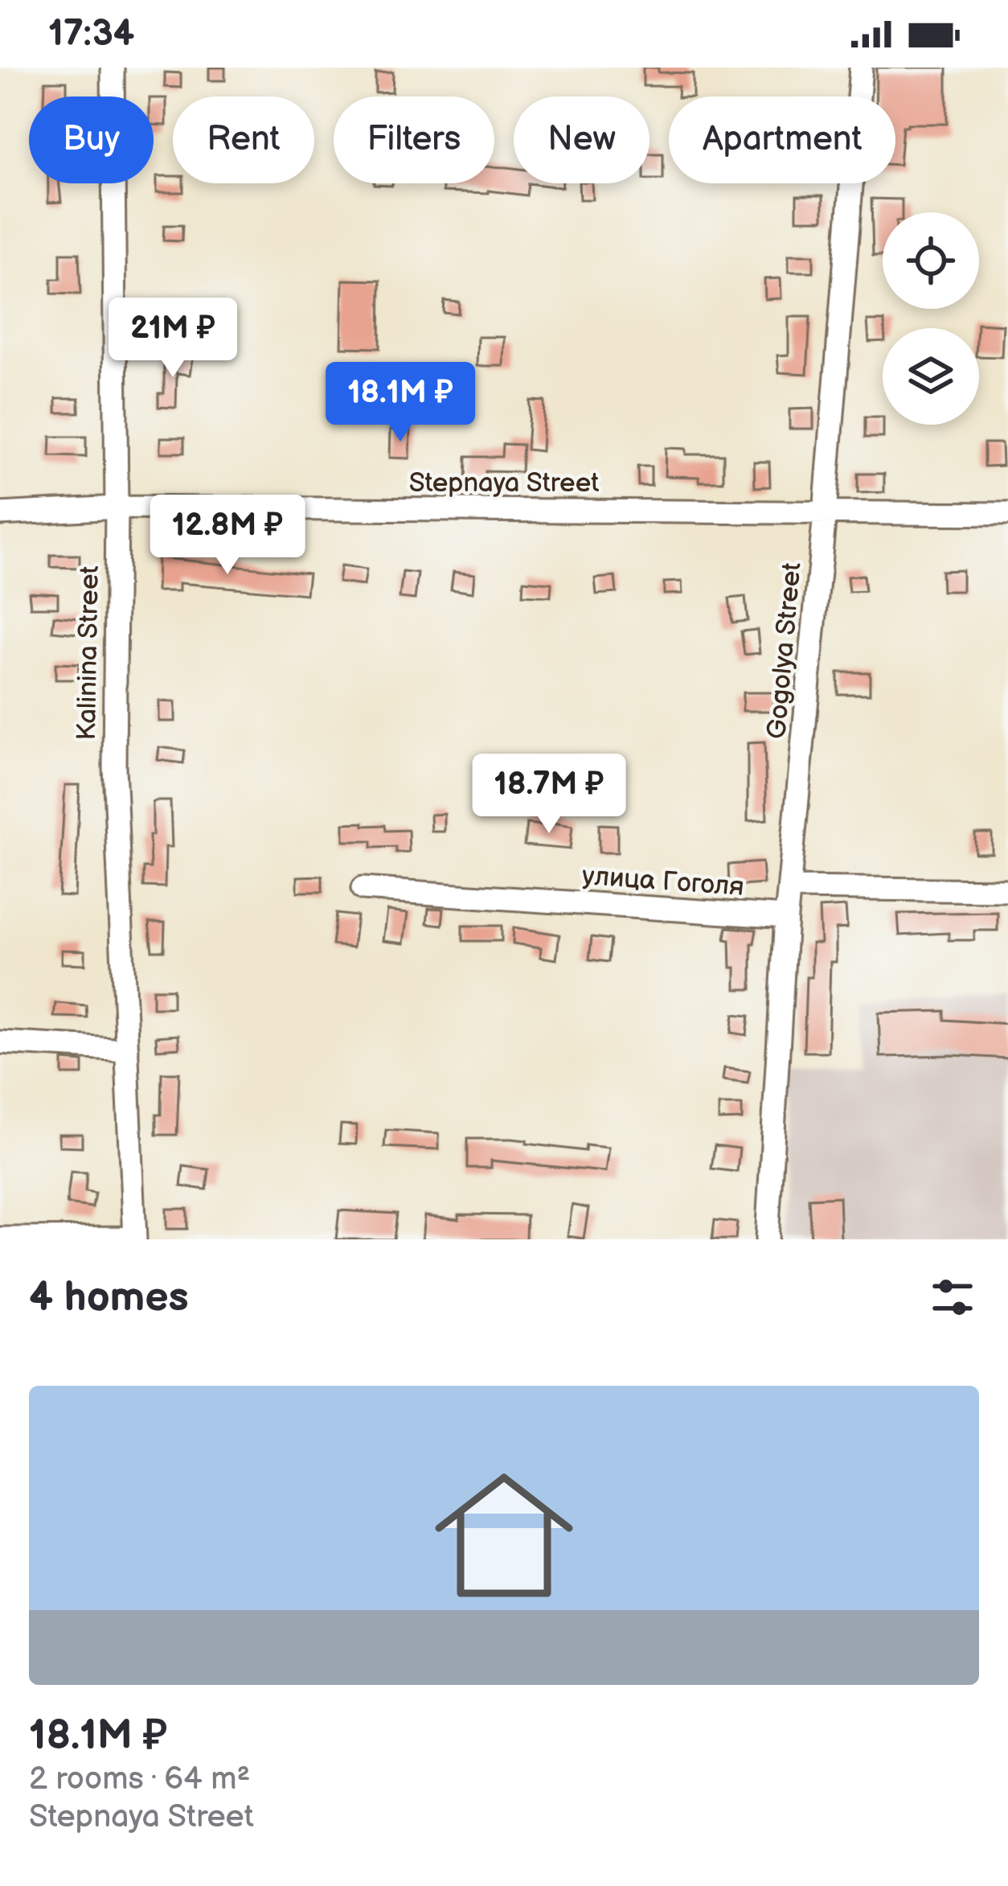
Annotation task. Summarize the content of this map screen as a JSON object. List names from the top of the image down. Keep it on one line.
{"streets":{"street":["Stepnaya Street","Gogolya Street","Kalinina Street","улица Гоголя"]},"crossings":[["Stepnaya Street","Gogolya Street"],["Stepnaya Street","Kalinina Street"],["Gogolya Street","улица Гоголя"]],"page":{"status":"17:34","chip":["Buy","Rent","Filters","New","Apartment"],"price":["21M ₽","18.1M ₽","12.8M ₽","18.7M ₽"],"heading":"4 homes","list":[{"name":"18.1M ₽","note":"2 rooms · 64 m² · Stepnaya Street"}]}}
